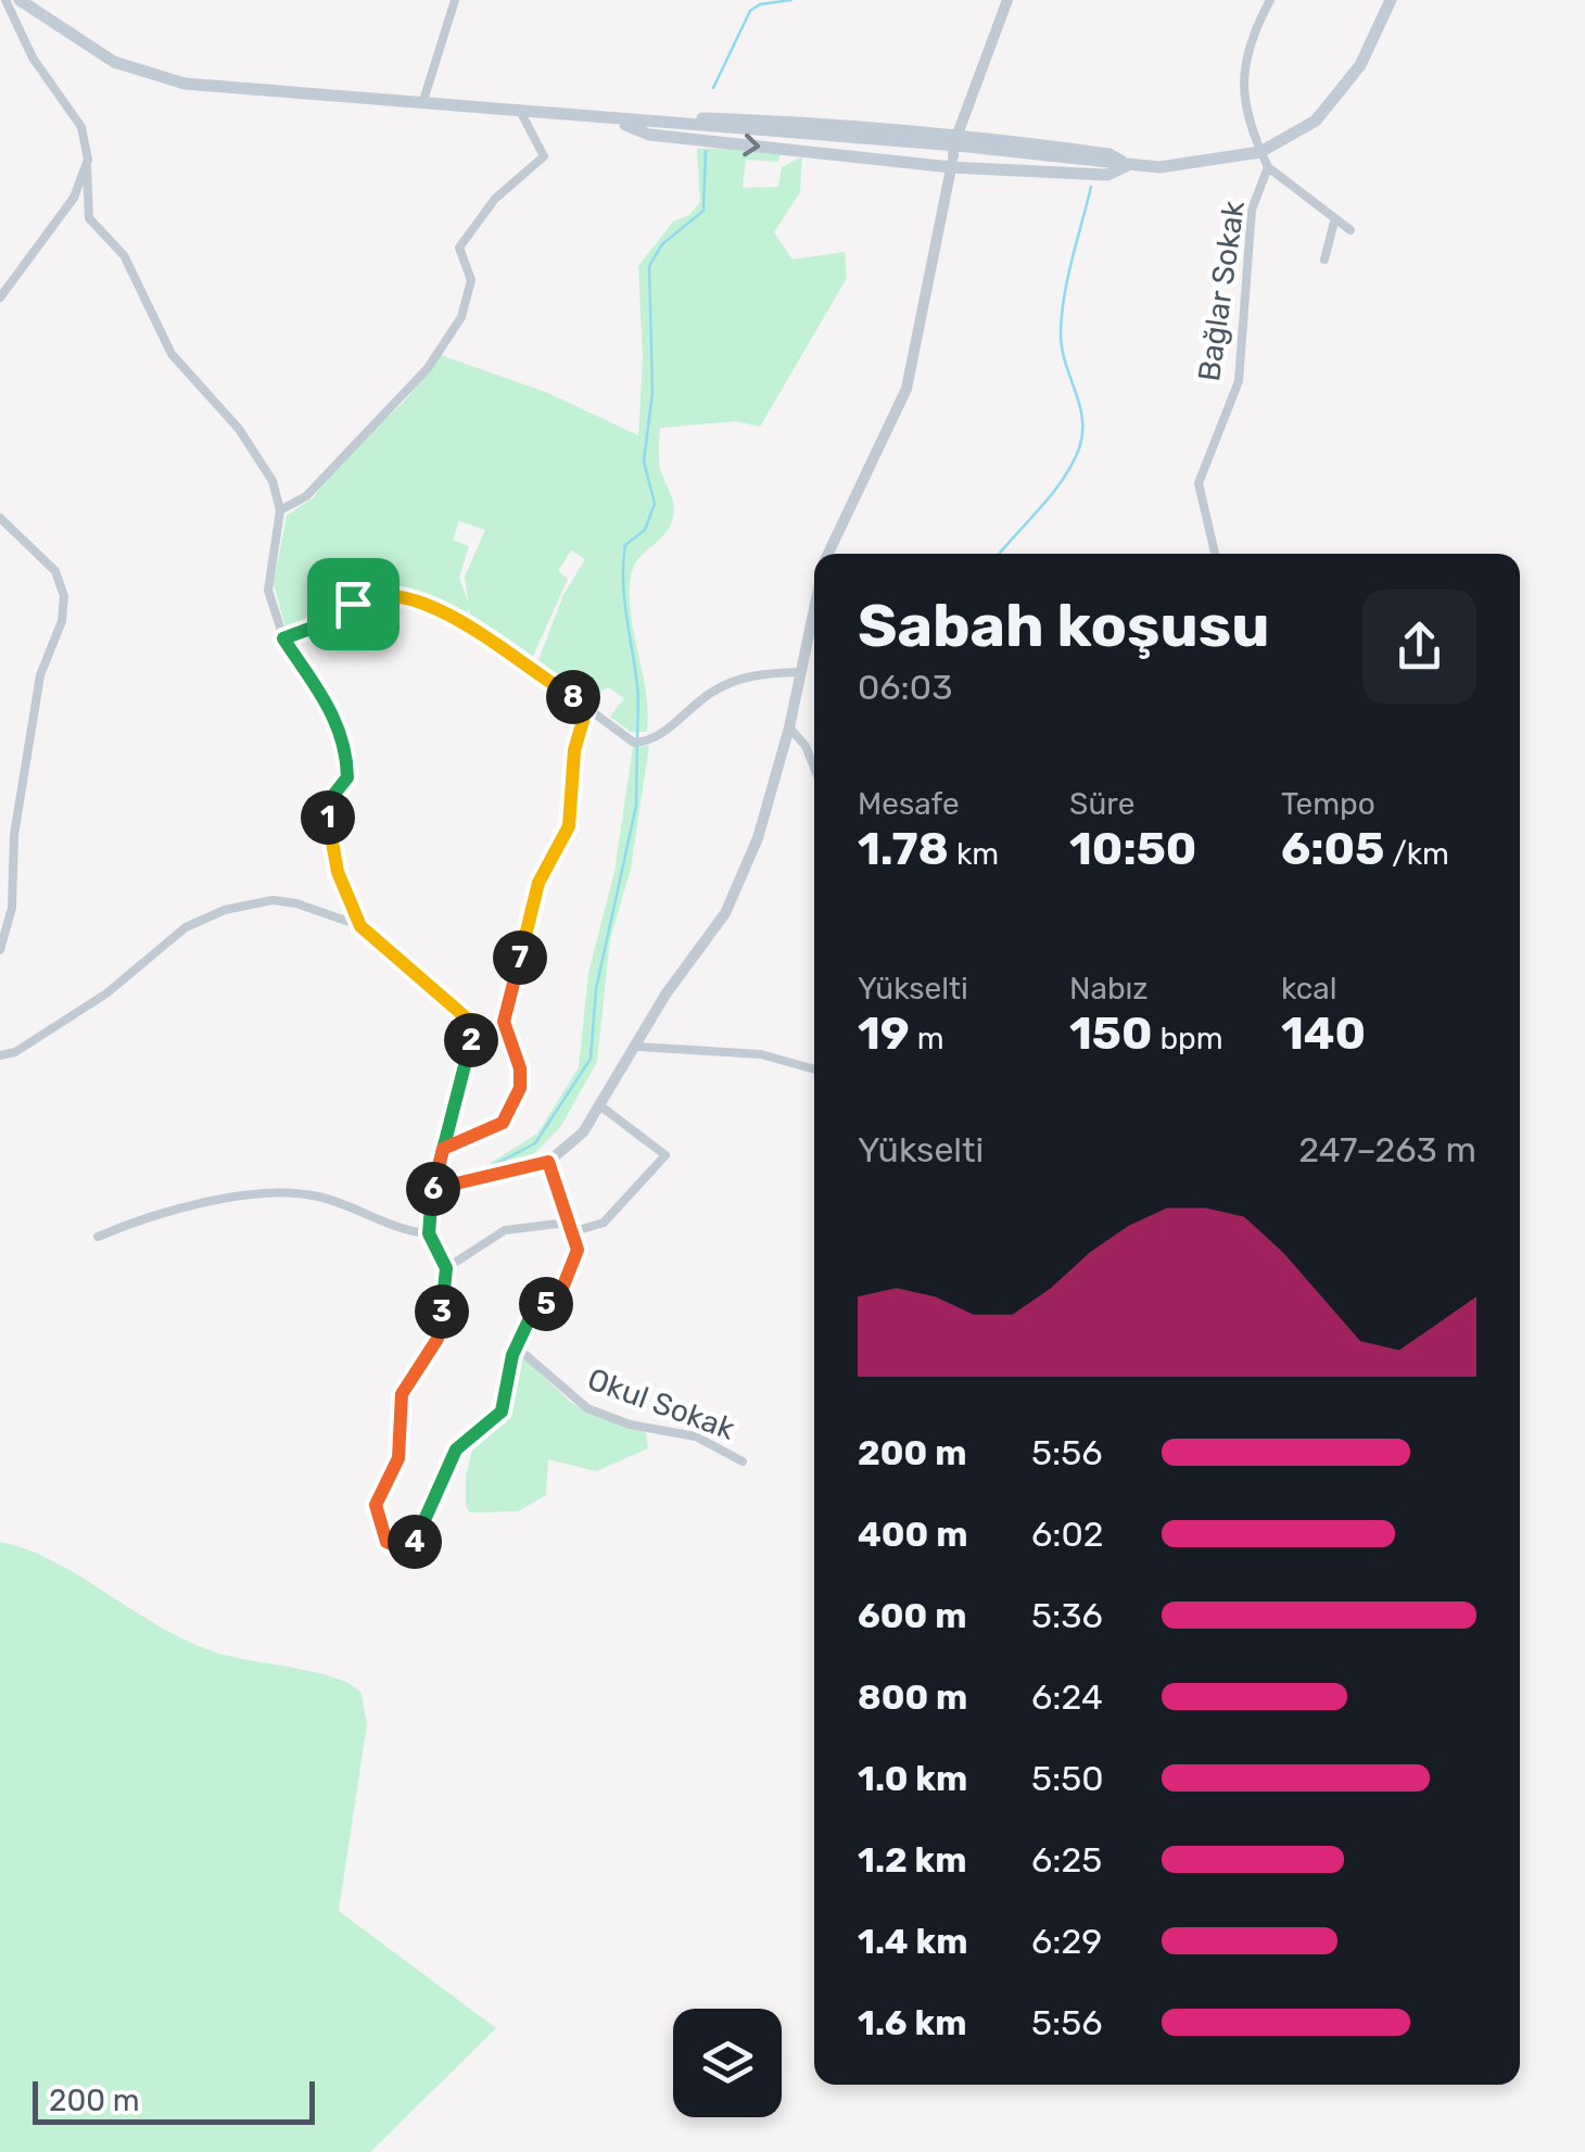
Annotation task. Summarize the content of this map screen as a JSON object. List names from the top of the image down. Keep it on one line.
{"streets":{"street":["Bağlar Sokak","Okul Sokak"]},"scale_bar":"200 m","page":{"heading":["Sabah koşusu","06:03"],"pins":["8","1","7","2","6","5","3","4"],"stats":[["Mesafe","1.78 km"],["Süre","10:50"],["Tempo","6:05 /km"],["Yükselti","19 m"],["Nabız","150 bpm"],["kcal","140"]],"chart":["Yükselti","247–263 m"],"list":[{"name":"200 m","note":"5:56"},{"name":"400 m","note":"6:02"},{"name":"600 m","note":"5:36"},{"name":"800 m","note":"6:24"},{"name":"1.0 km","note":"5:50"},{"name":"1.2 km","note":"6:25"},{"name":"1.4 km","note":"6:29"},{"name":"1.6 km","note":"5:56"}],"scale":"200 m"}}
